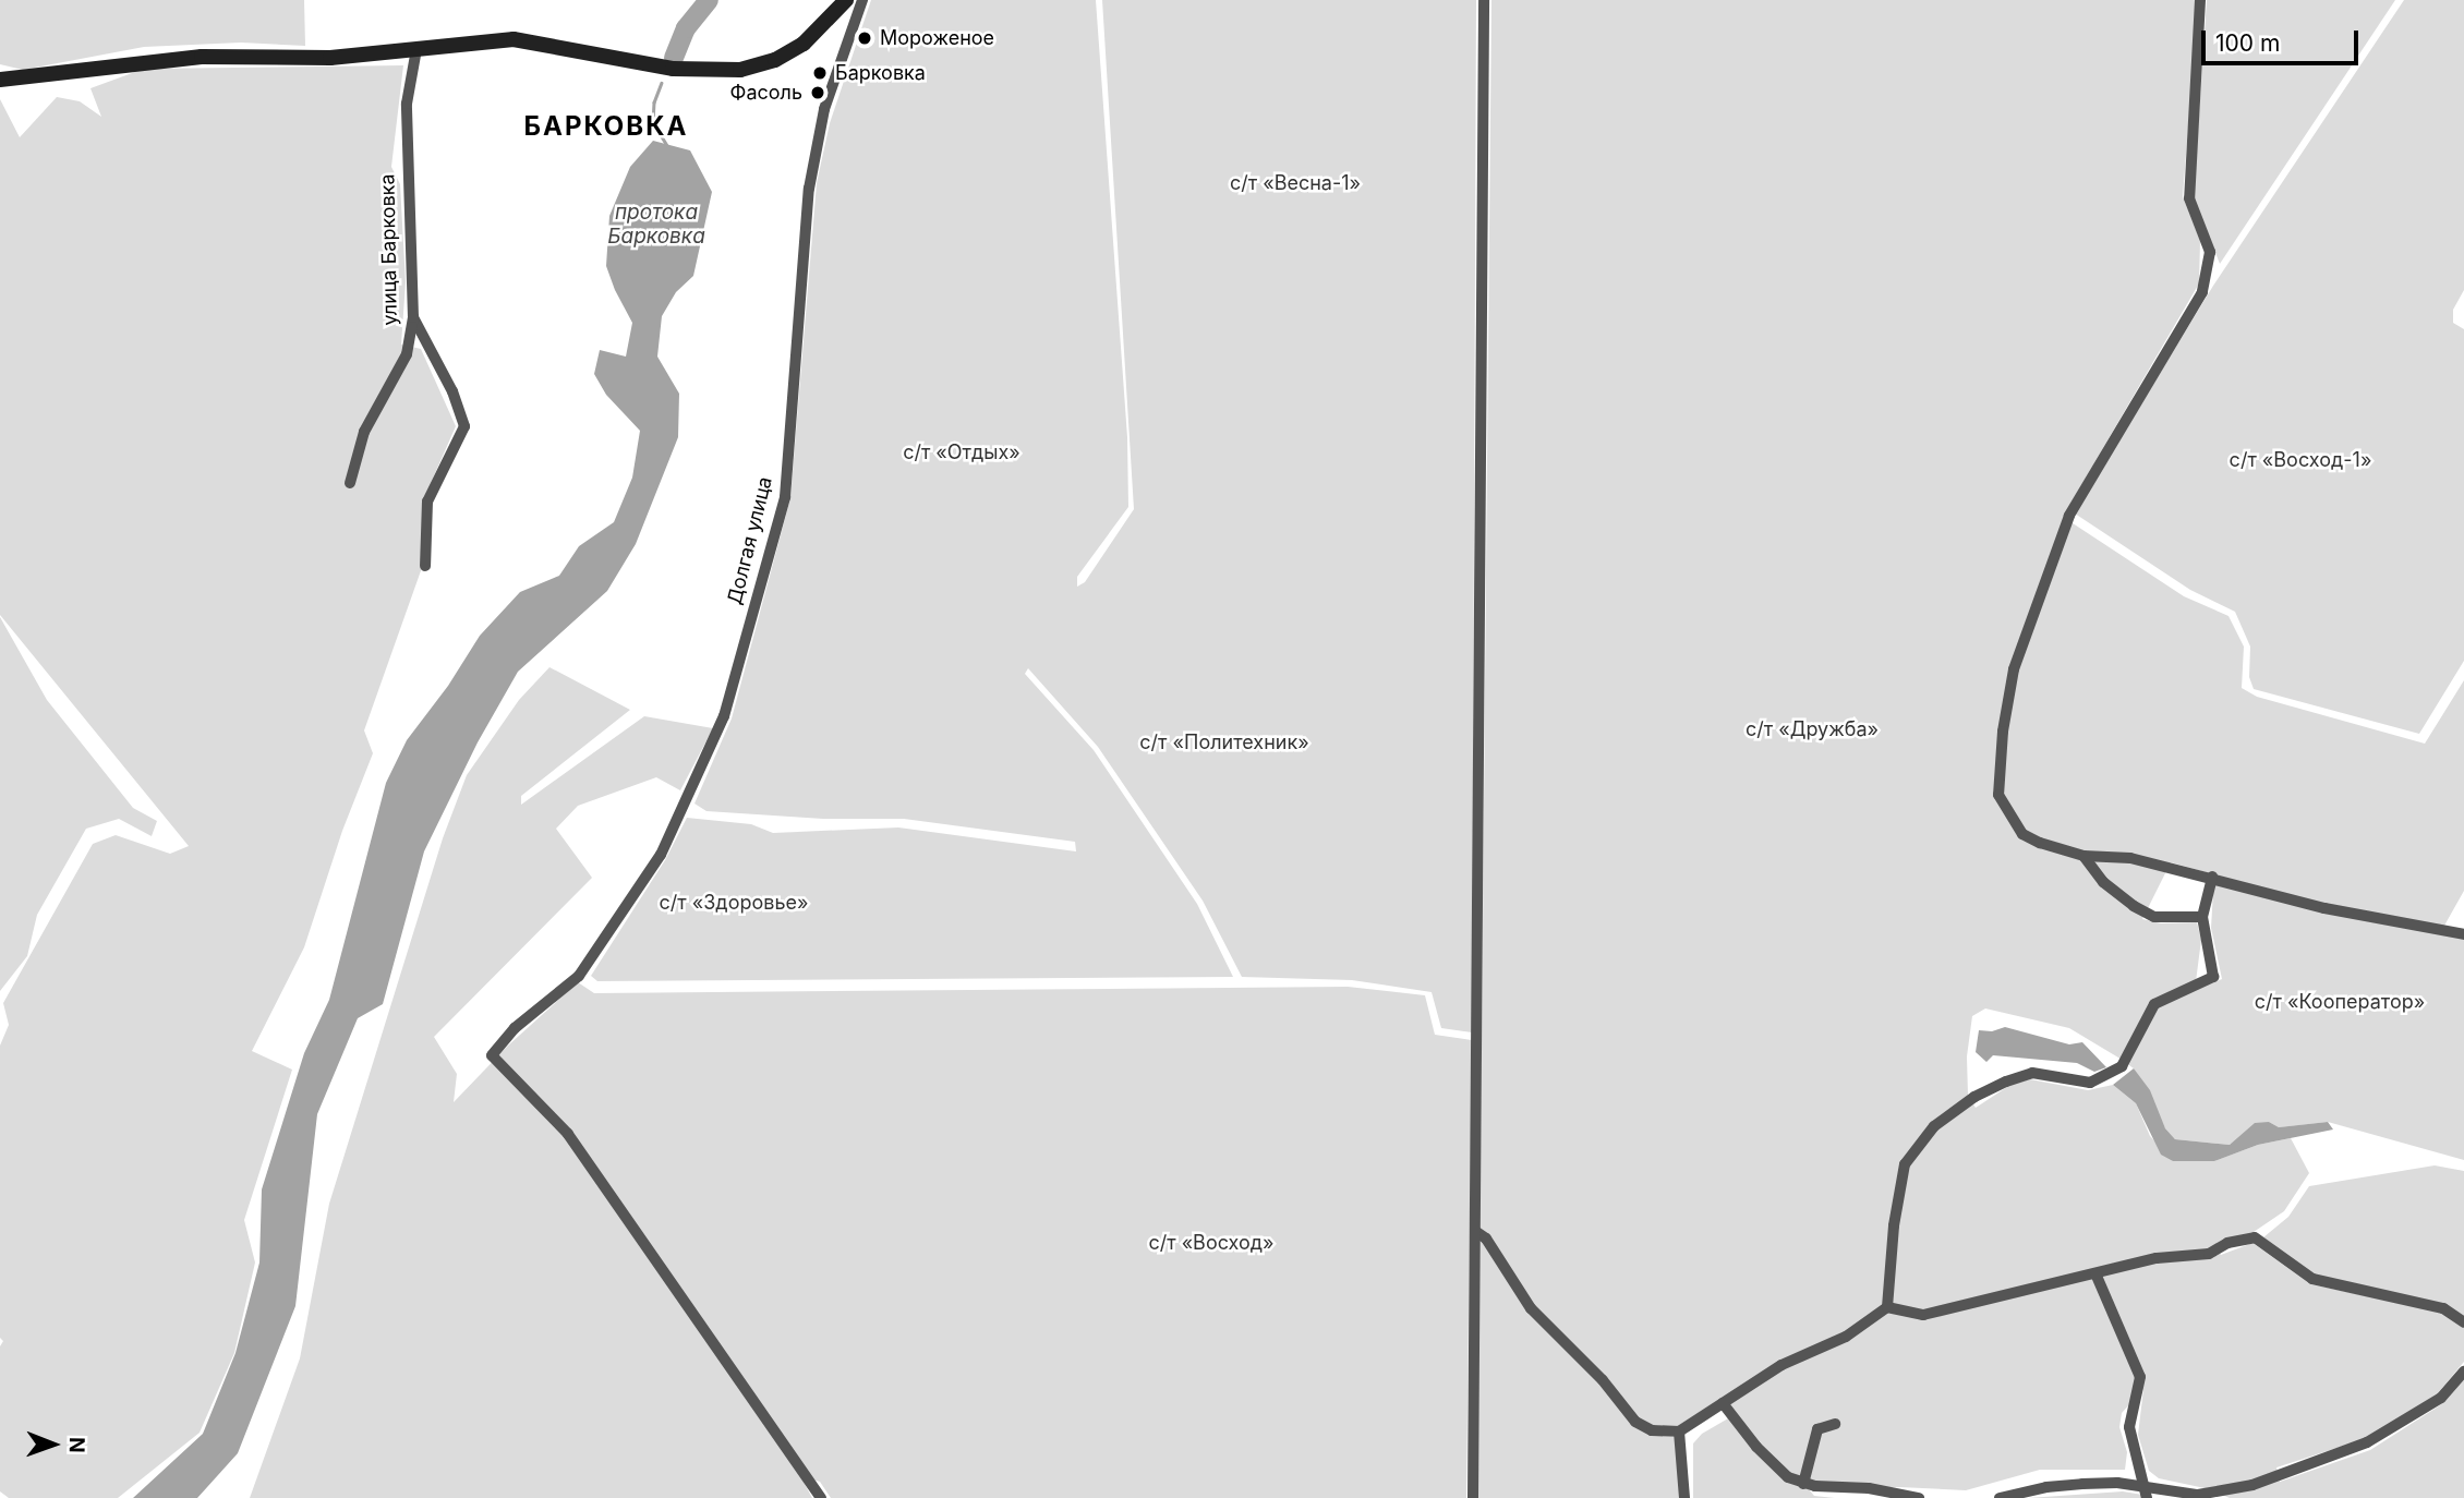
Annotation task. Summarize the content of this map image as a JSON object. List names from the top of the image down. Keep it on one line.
{"streets":{"street":["улица Барковка","Долгая улица"]},"districts":["БАРКОВКА"],"water":["протока Барковка"],"parks":["с/т «Весна-1»","с/т «Отдых»","с/т «Восход-1»","с/т «Дружба»","с/т «Политехник»","с/т «Здоровье»","с/т «Кооператор»","с/т «Восход»"],"places":["Мороженое","Барковка","Фасоль"],"scale_bar":"100 m","north":"right"}
